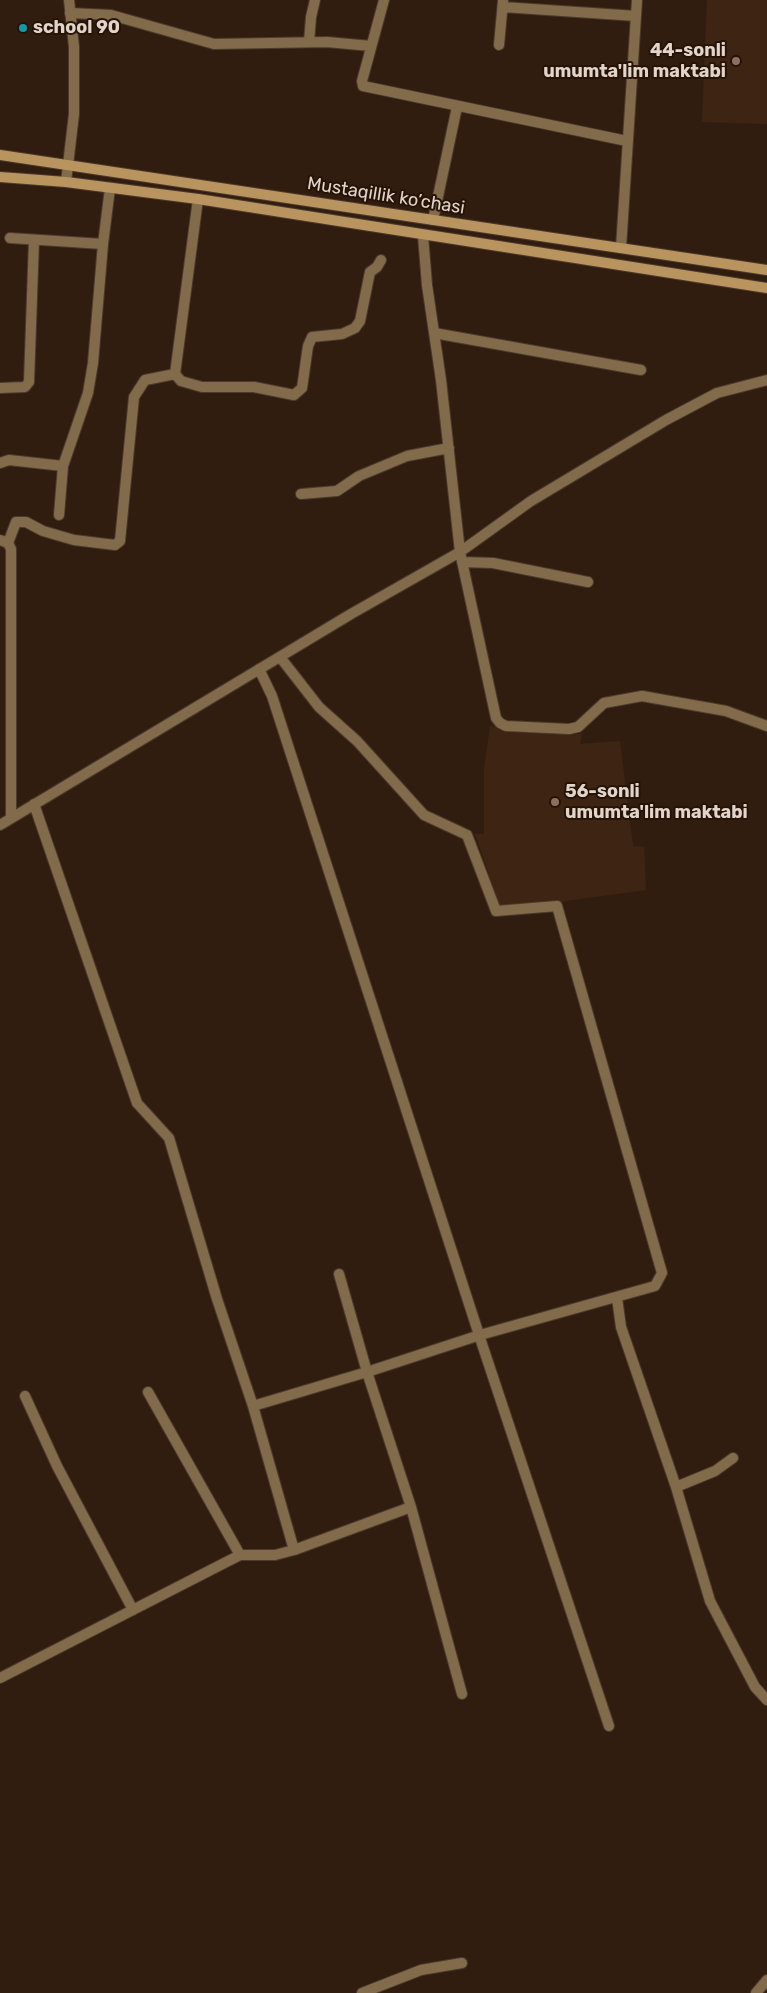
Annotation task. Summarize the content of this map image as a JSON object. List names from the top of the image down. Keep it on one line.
{"streets":{"main road":["Mustaqillik ko’chasi"]},"places":["school 90","44-sonli umumta'lim maktabi","56-sonli umumta'lim maktabi"]}
